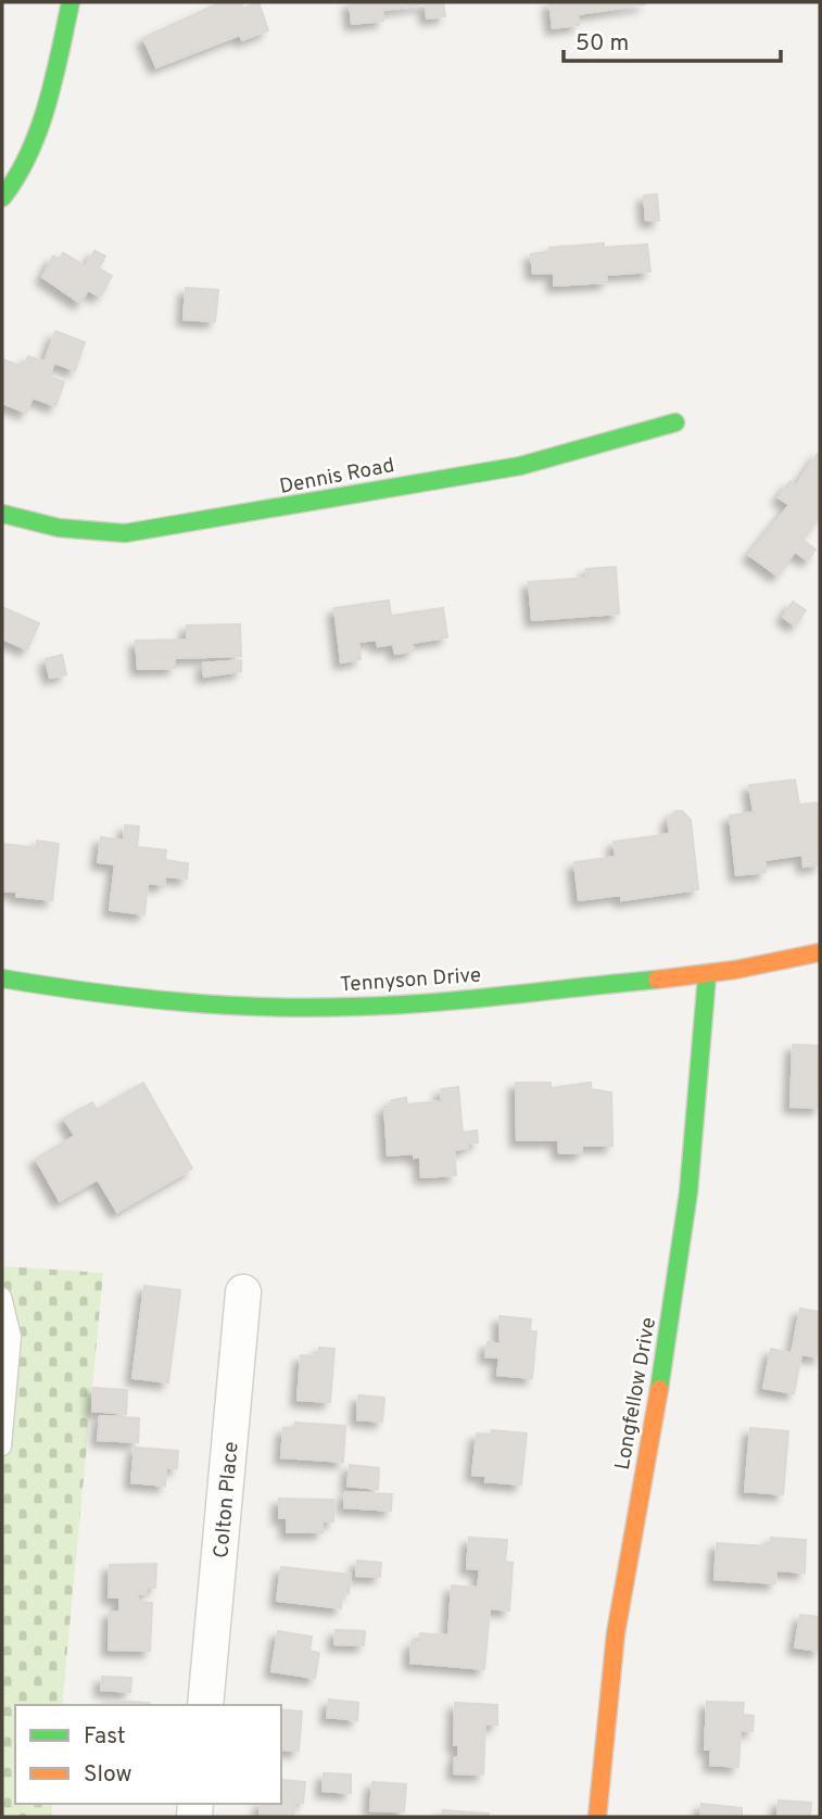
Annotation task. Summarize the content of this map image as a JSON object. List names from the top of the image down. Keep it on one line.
{"streets":{"street":["Dennis Road","Tennyson Drive","Longfellow Drive","Colton Place"]},"crossings":[["Tennyson Drive","Longfellow Drive"]],"legend":["Fast","Slow"],"scale_bar":"50 m"}
